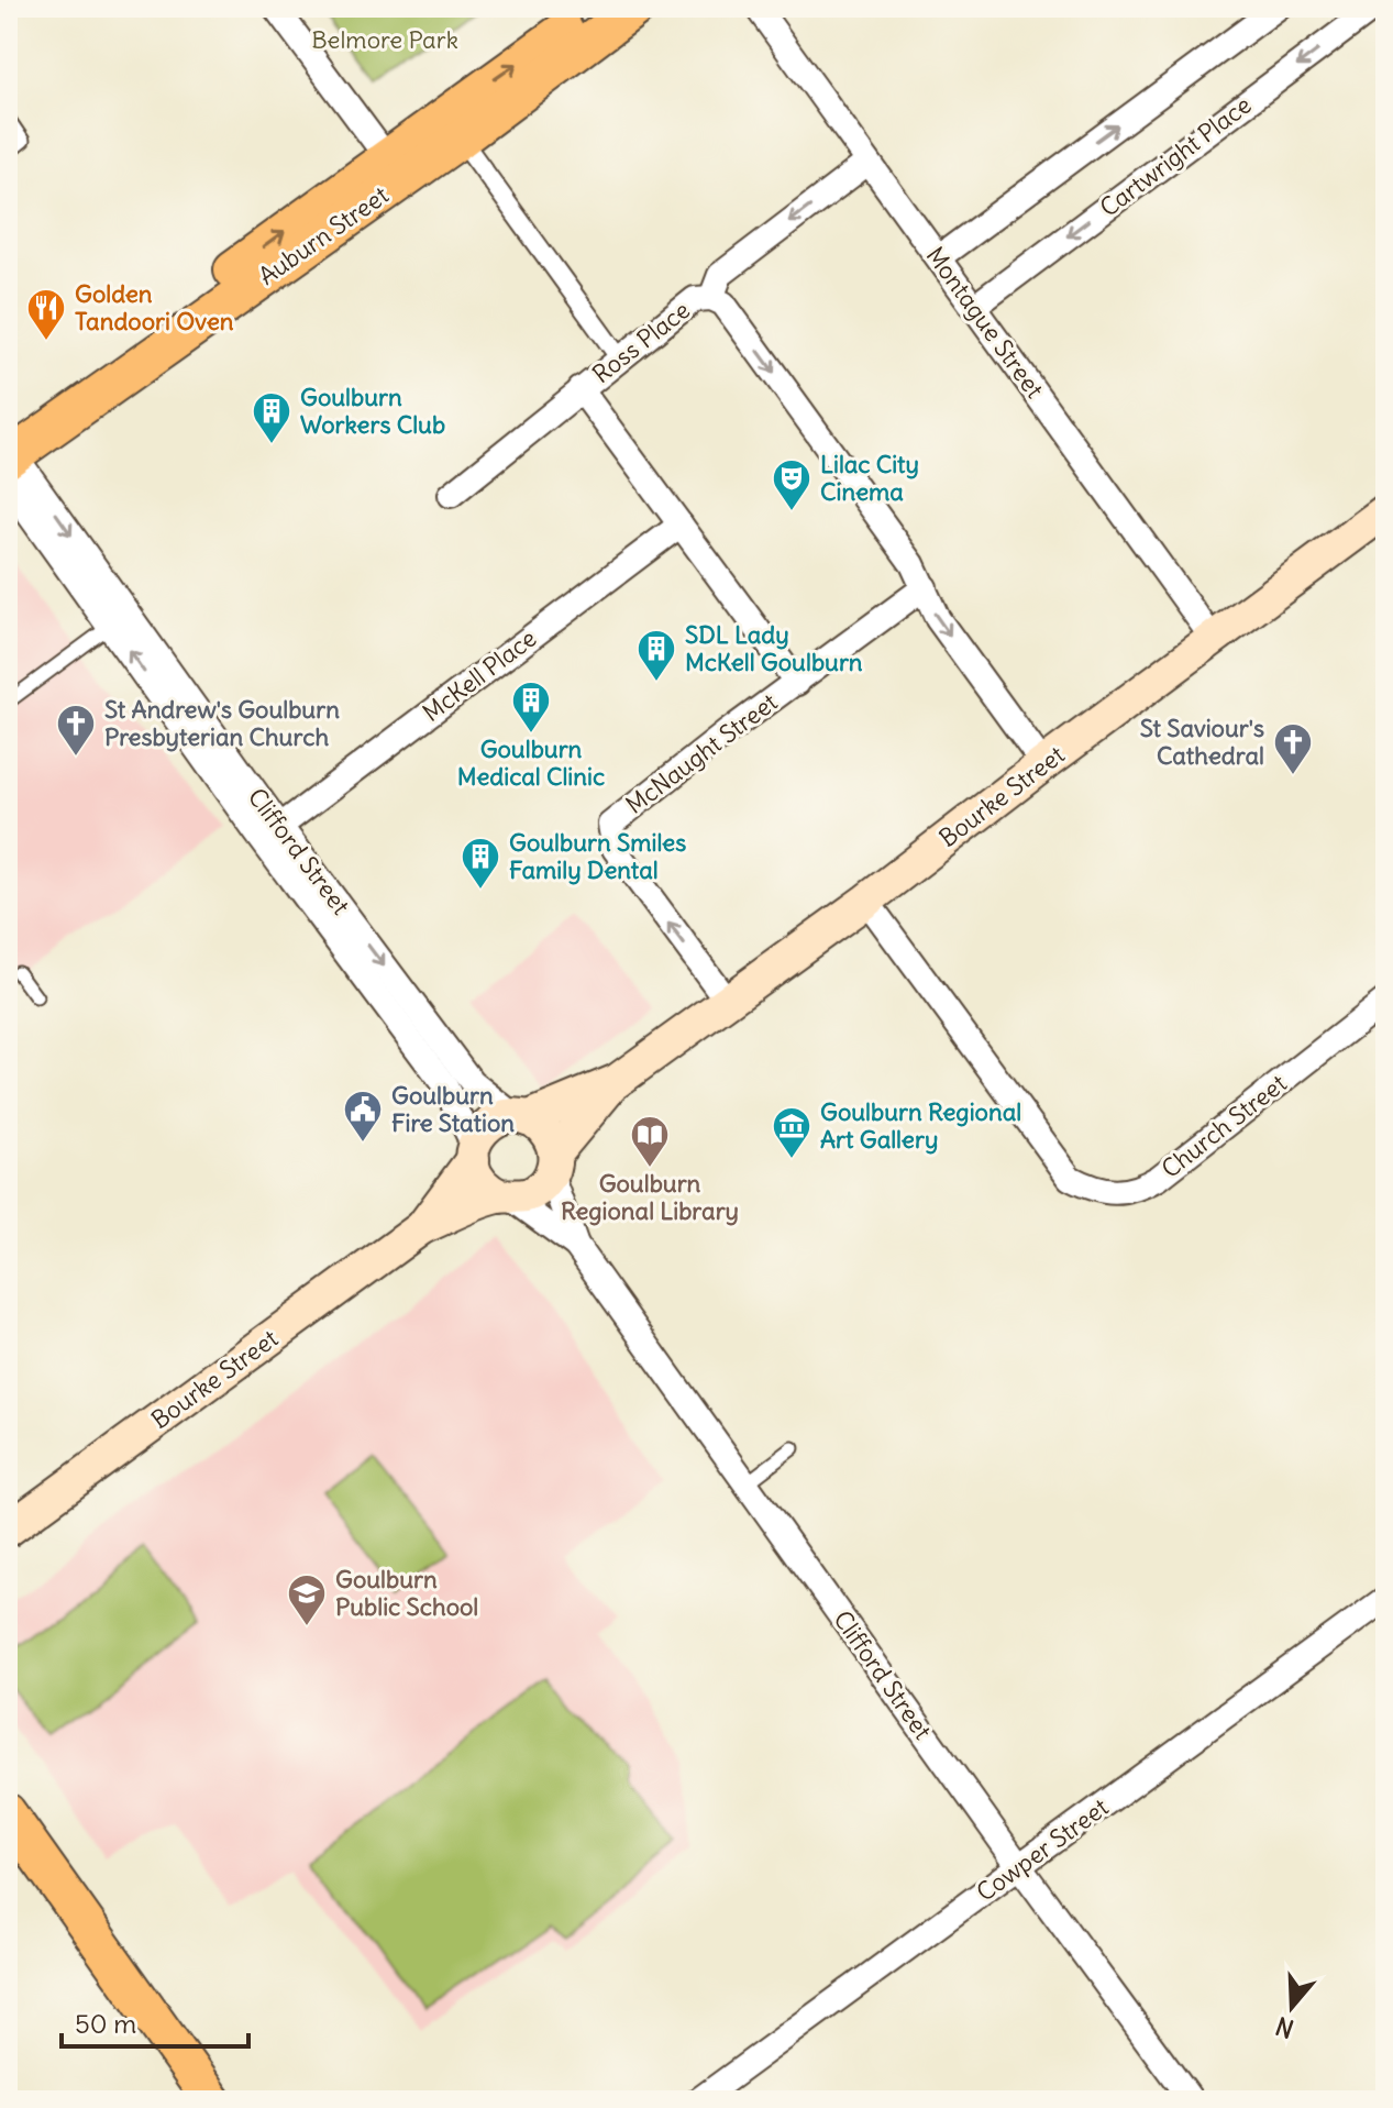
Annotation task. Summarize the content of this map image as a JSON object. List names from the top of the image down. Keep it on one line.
{"streets":{"main road":["Auburn Street","Bourke Street"],"street":["Cartwright Place","Montague Street","Ross Place","McKell Place","McNaught Street","Clifford Street","Church Street","Cowper Street"]},"crossings":[["Cartwright Place","Montague Street"],["Auburn Street","Clifford Street"],["Montague Street","Ross Place"],["Montague Street","Bourke Street"],["McKell Place","Clifford Street"],["McNaught Street","Bourke Street"],["Bourke Street","Clifford Street"],["Bourke Street","Church Street"],["Clifford Street","Cowper Street"]],"one_way":["Ross Place"],"parks":["Belmore Park"],"places":{"restaurant":["Golden Tandoori Oven"],"building":["Goulburn Workers Club","SDL Lady McKell Goulburn","Goulburn Medical Clinic","Goulburn Smiles Family Dental"],"theatre":["Lilac City Cinema"],"church":["St Andrew's Goulburn Presbyterian Church","St Saviour's Cathedral"],"public building":["Goulburn Fire Station"],"museum":["Goulburn Regional Art Gallery"],"library":["Goulburn Regional Library"],"school or university":["Goulburn Public School"]},"scale_bar":"50 m","north":"bottom"}
